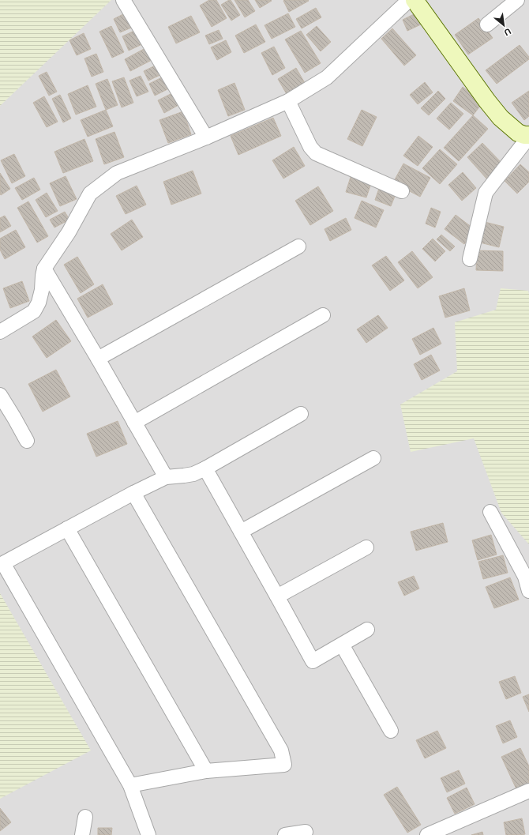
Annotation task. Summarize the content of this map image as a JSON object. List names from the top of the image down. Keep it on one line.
{"north":"bottom right"}
